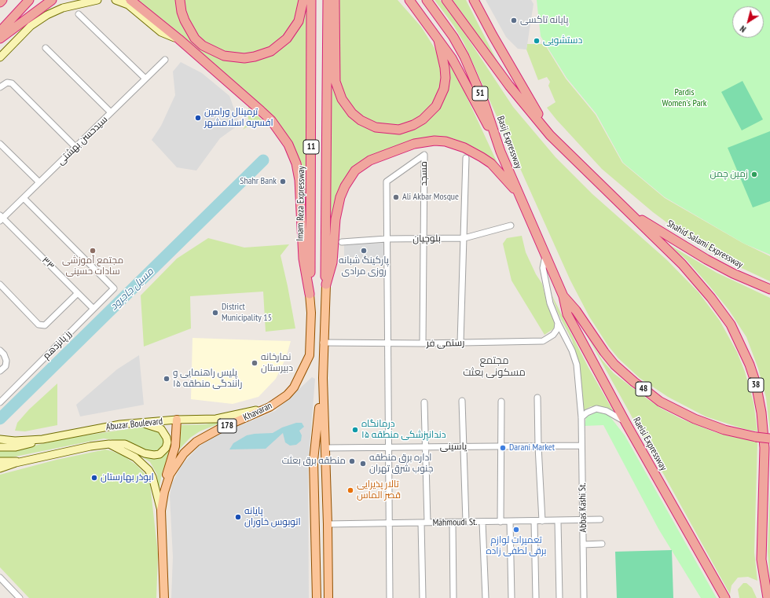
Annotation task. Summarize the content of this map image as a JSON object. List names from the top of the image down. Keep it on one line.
{"streets":{"highway":["51","Basij Expressway","11","Imam Reza Expressway","Shahid Salami Expressway","38","48","Raeisi Expressway"],"main road":["Khavaran","Abuzar Boulevard","178"],"street":["سیدحسن بهشتی","مسجد","بلوچیان","۳۳","رستمی فر","رز پانزدهم","یاسینی","Abbas Kashi St.","Mahmoudi St."]},"crossings":[["سیدحسن بهشتی","۳۳"],["سیدحسن بهشتی","رز پانزدهم"],["Basij Expressway","48"],["Basij Expressway","Raeisi Expressway"],["Basij Expressway","Abbas Kashi St."],["مسجد","بلوچیان"],["Imam Reza Expressway","Khavaran"],["Shahid Salami Expressway","38"],["۳۳","رز پانزدهم"],["رستمی فر","Abbas Kashi St."],["48","Raeisi Expressway"],["Khavaran","Abuzar Boulevard"],["یاسینی","Abbas Kashi St."],["Abbas Kashi St.","Mahmoudi St."]],"districts":["مجتمع مسکونی بعثت"],"water":["مسیل جاجرود"],"parks":["Pardis Women's Park"],"places":["پایانه تاکسی","دستشویی","ترمینال ورامین افسریه اسلامشهر","زمین چمن","Shahr Bank","Ali Akbar Mosque","مجتمع آموزشی سادات حسینی","پارکینگ شبانه روزی مرادی","District Municipality 15","نمارخانه دبیرستان","پلیس راهنمایی و رانندگی منطقه ۱۵","درمانگاه دندانپزشکی منطقه ۱۵","Darani Market","منطقه برق بعثت","اداره برق منطقه جنوب شرق تهران","ابوذر بهارستان","تالار پذیرایی قصر الماس","پایانه اتوبوس خاوران","تعمیرات لوازم برقی لطفی زاده"],"north":"bottom left"}
